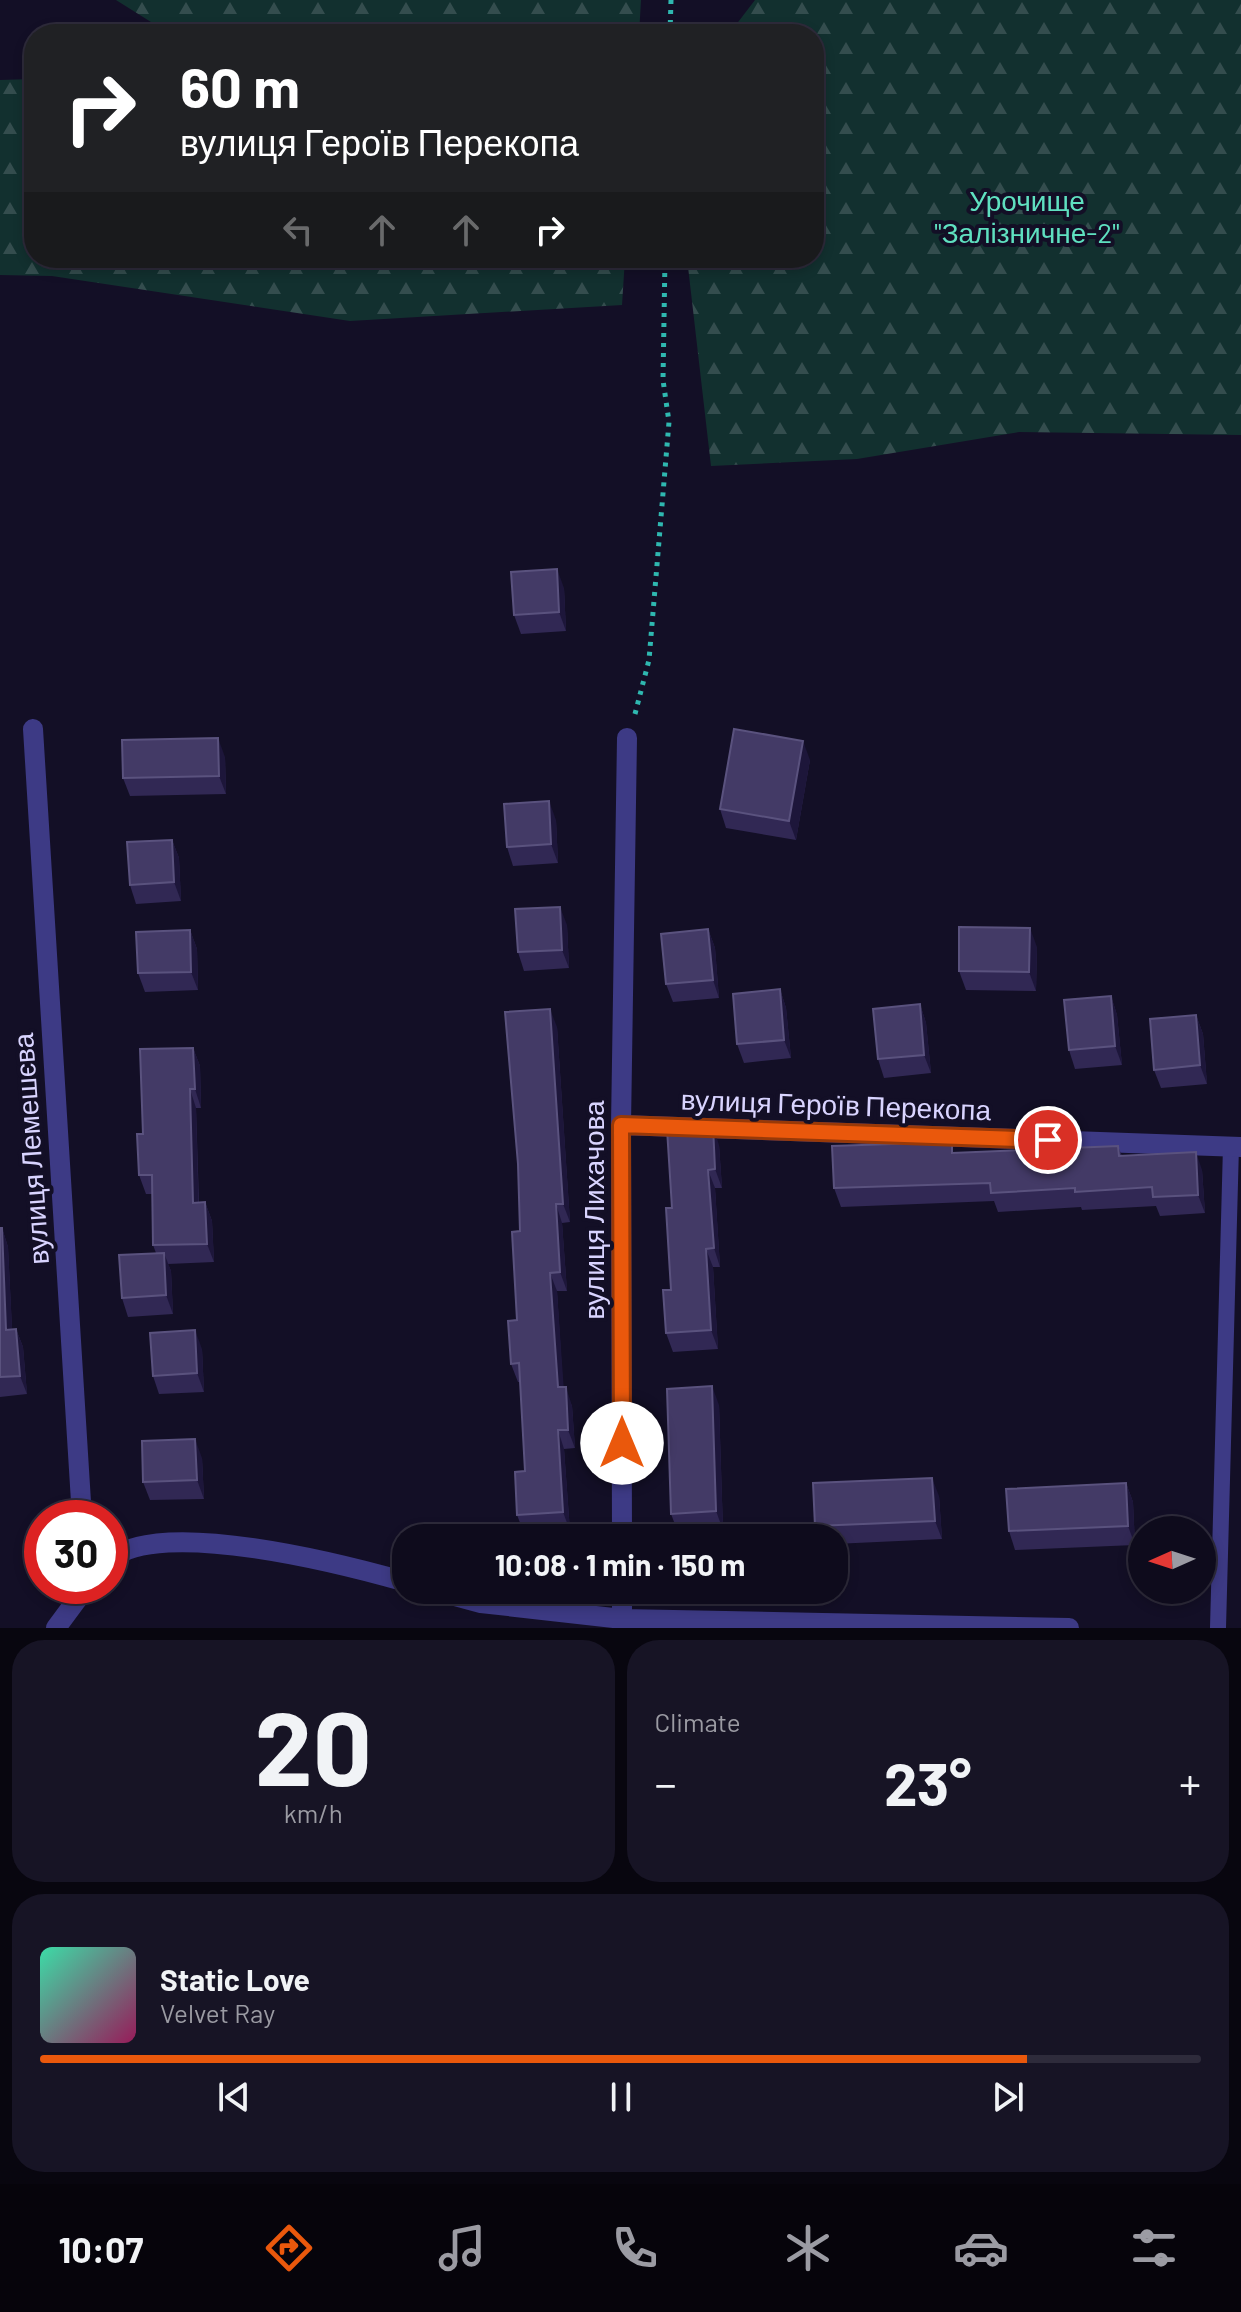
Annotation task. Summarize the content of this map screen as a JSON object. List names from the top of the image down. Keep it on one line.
{"streets":{"street":["вулиця Героїв Перекопа","вулиця Лемешєва","вулиця Лихачова"]},"crossings":[["вулиця Героїв Перекопа","вулиця Лихачова"]],"parks":["Урочище \"Залізничне-2\""],"north":"left","page":{"turn":["60 m","вулиця Героїв Перекопа"],"limit":"30","trip":"10:08 · 1 min · 150 m","tile":[["20","km/h"],"Climate"],"heat":["−","23°","+"],"song":["Static Love","Velvet Ray"],"tabs":"10:07"}}
